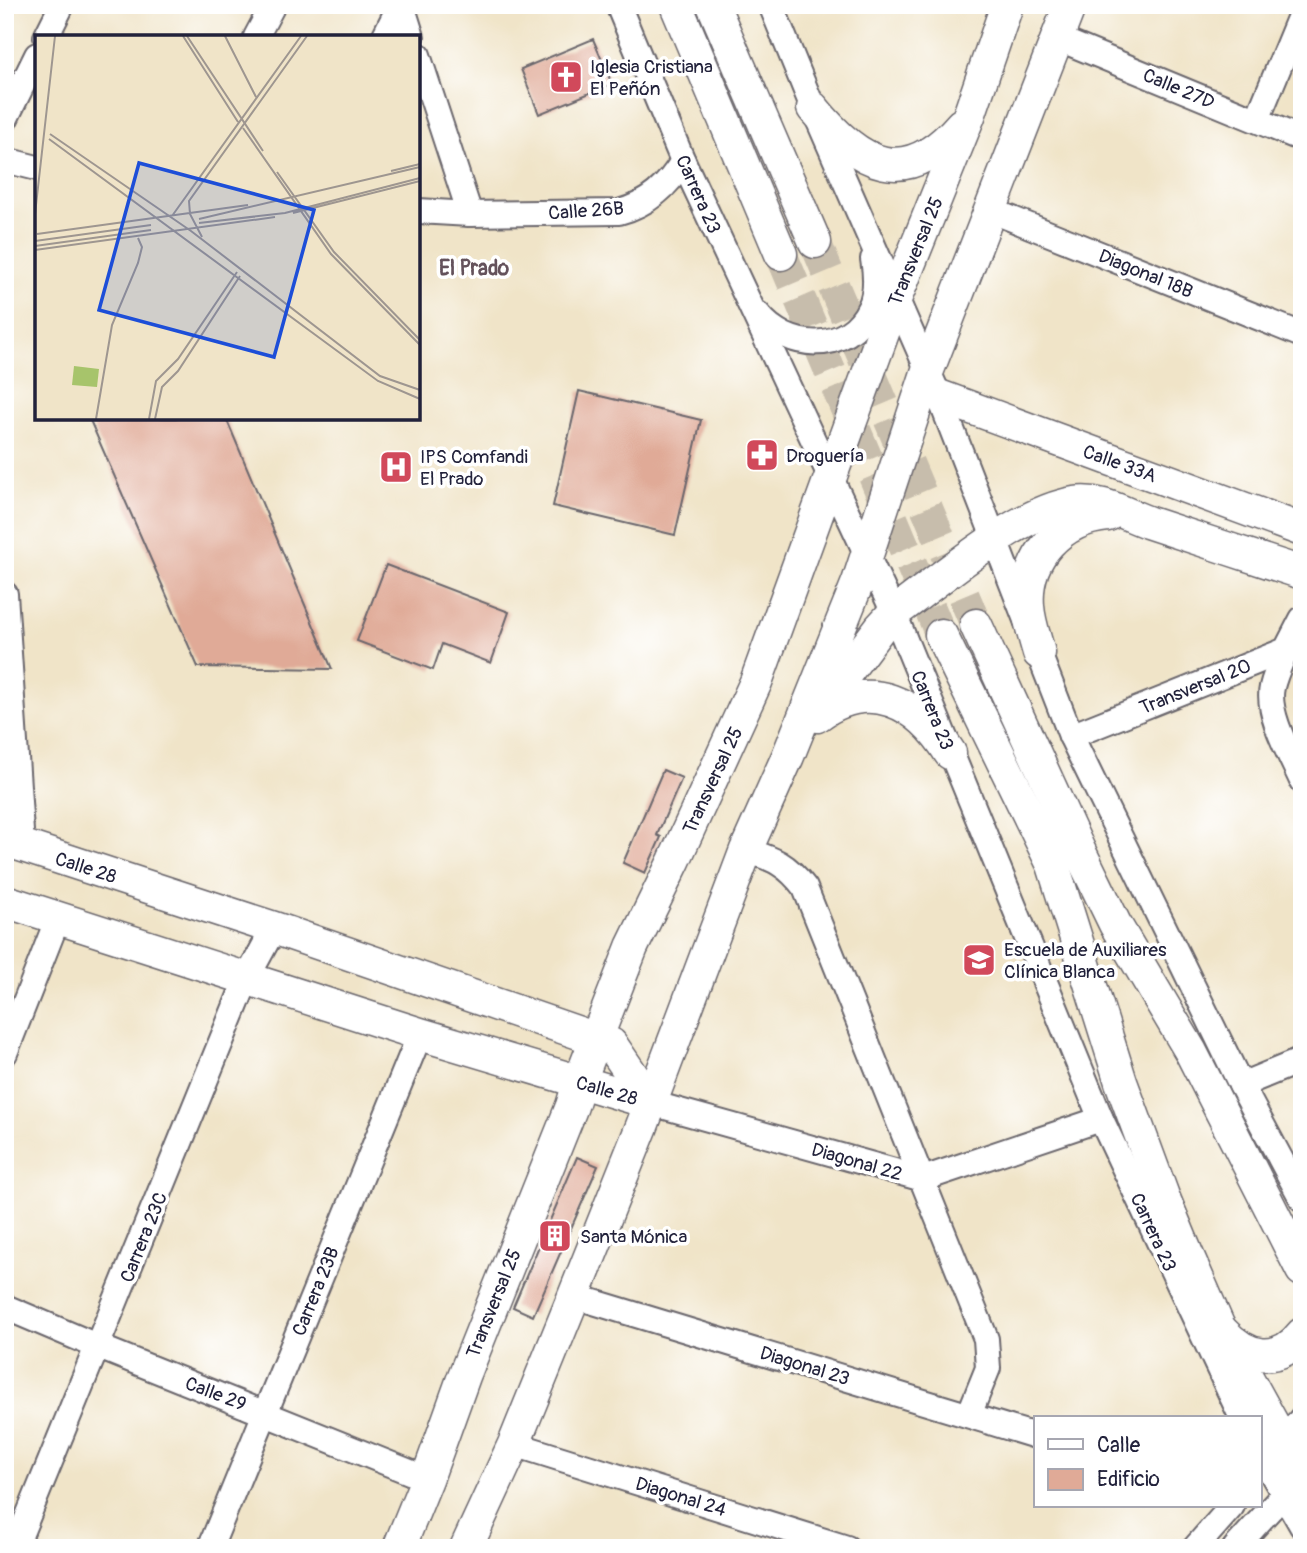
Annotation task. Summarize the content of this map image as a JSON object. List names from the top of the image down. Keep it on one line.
{"streets":{"main road":["Carrera 23","Transversal 25","Calle 33A","Calle 28"],"street":["Calle 27D","Calle 26B","Diagonal 18B","Transversal 20","Diagonal 22","Carrera 23C","Carrera 23B","Diagonal 23","Calle 29","Diagonal 24"]},"crossings":[["Carrera 23","Calle 26B"],["Carrera 23","Transversal 25"],["Carrera 23","Diagonal 22"],["Transversal 25","Calle 28"],["Transversal 25","Calle 29"],["Calle 28","Diagonal 22"],["Calle 28","Carrera 23C"],["Calle 28","Carrera 23B"],["Carrera 23C","Calle 29"],["Carrera 23B","Calle 29"]],"districts":["El Prado"],"places":{"church":["Iglesia Cristiana El Peñón"],"pharmacy":["Droguería"],"hospital":["IPS Comfandi El Prado"],"school or university":["Escuela de Auxiliares Clínica Blanca"],"building":["Santa Mónica"]},"legend":["Calle","Edificio"]}
